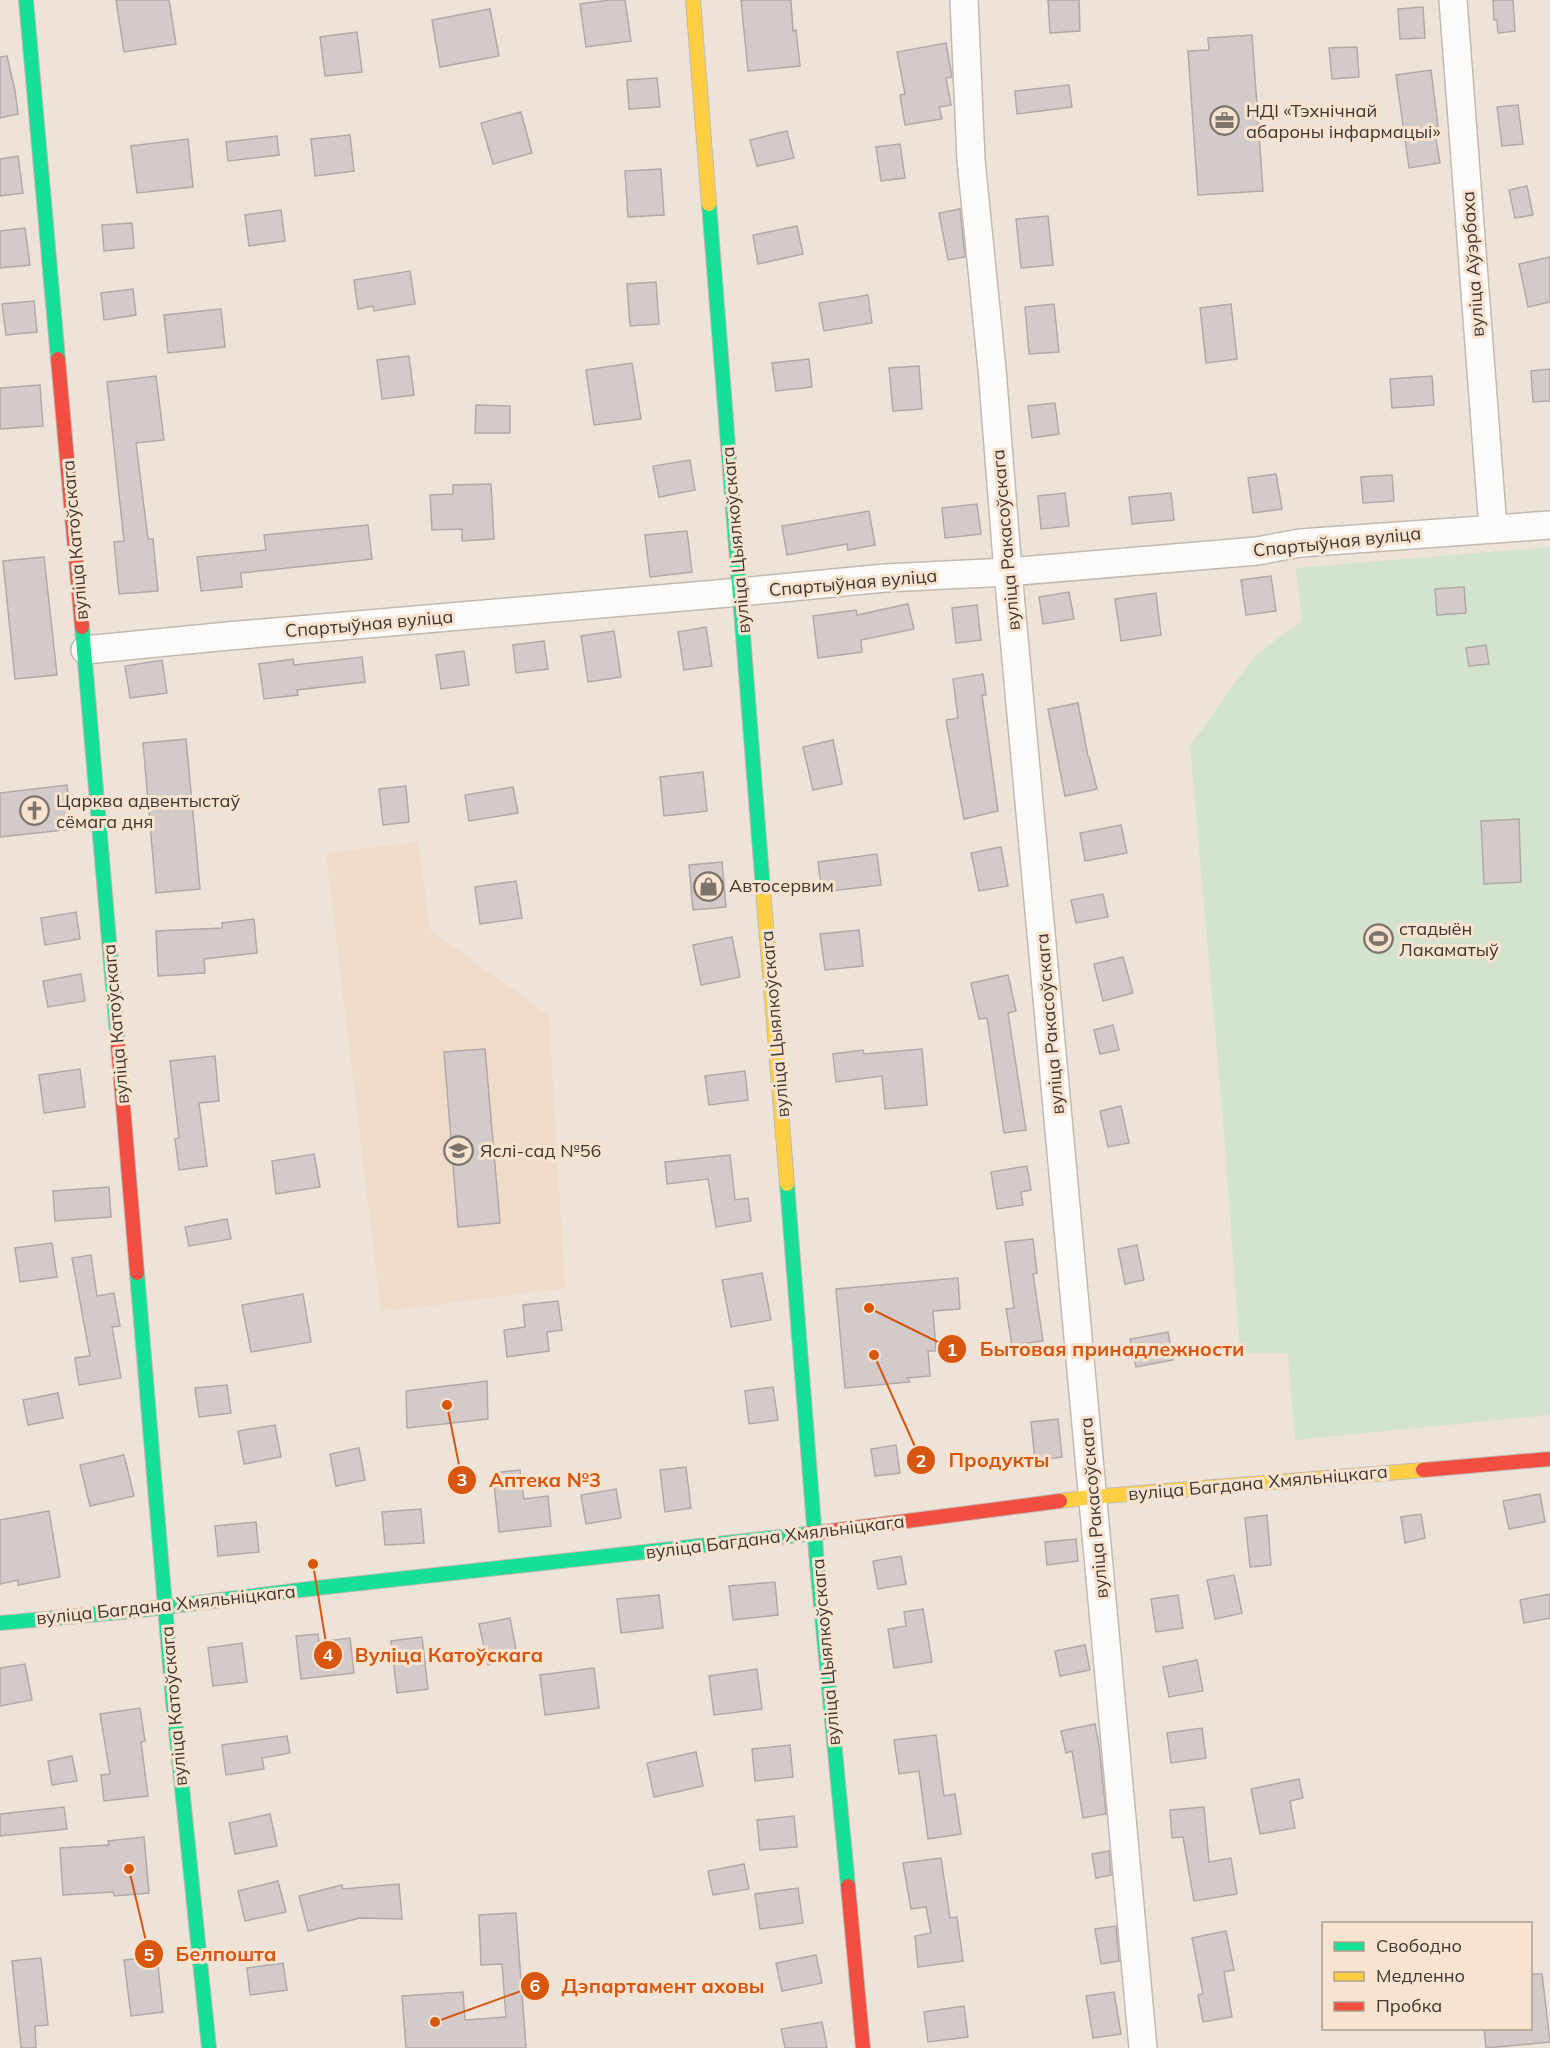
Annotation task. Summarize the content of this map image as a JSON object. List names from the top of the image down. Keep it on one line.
{"streets":{"street":["вуліца Аўэрбаха","вуліца Катоўскага","вуліца Цыялкоўскага","вуліца Ракасоўскага","Спартыўная вуліца","вуліца Багдана Хмяльніцкага"]},"crossings":[["вуліца Аўэрбаха","Спартыўная вуліца"],["вуліца Катоўскага","Спартыўная вуліца"],["вуліца Катоўскага","вуліца Багдана Хмяльніцкага"],["вуліца Цыялкоўскага","Спартыўная вуліца"],["вуліца Цыялкоўскага","вуліца Багдана Хмяльніцкага"],["вуліца Ракасоўскага","Спартыўная вуліца"],["вуліца Ракасоўскага","вуліца Багдана Хмяльніцкага"]],"places":{"office":["НДІ «Тэхнічнай абароны інфармацыі»"],"church":["Царква адвентыстаў сёмага дня"],"shop":["Автосервим"],"sports":["стадыён Лакаматыў"],"school or university":["Яслі-сад №56"],"other":["Бытовая принадлежности","Продукты","Аптека №3","Вуліца Катоўскага","Белпошта","Дэпартамент аховы"]},"legend":["Свободно","Медленно","Пробка"]}
